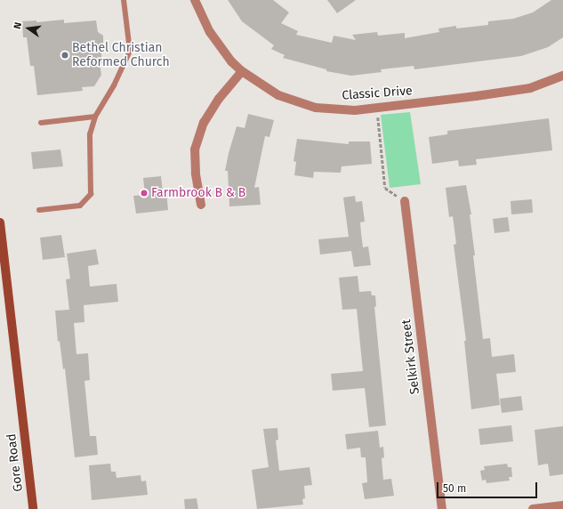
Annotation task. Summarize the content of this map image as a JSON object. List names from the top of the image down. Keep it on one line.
{"streets":{"main road":["Gore Road"],"street":["Classic Drive","Selkirk Street"]},"places":["Bethel Christian Reformed Church","Farmbrook B & B"],"scale_bar":"50 m","north":"left"}
